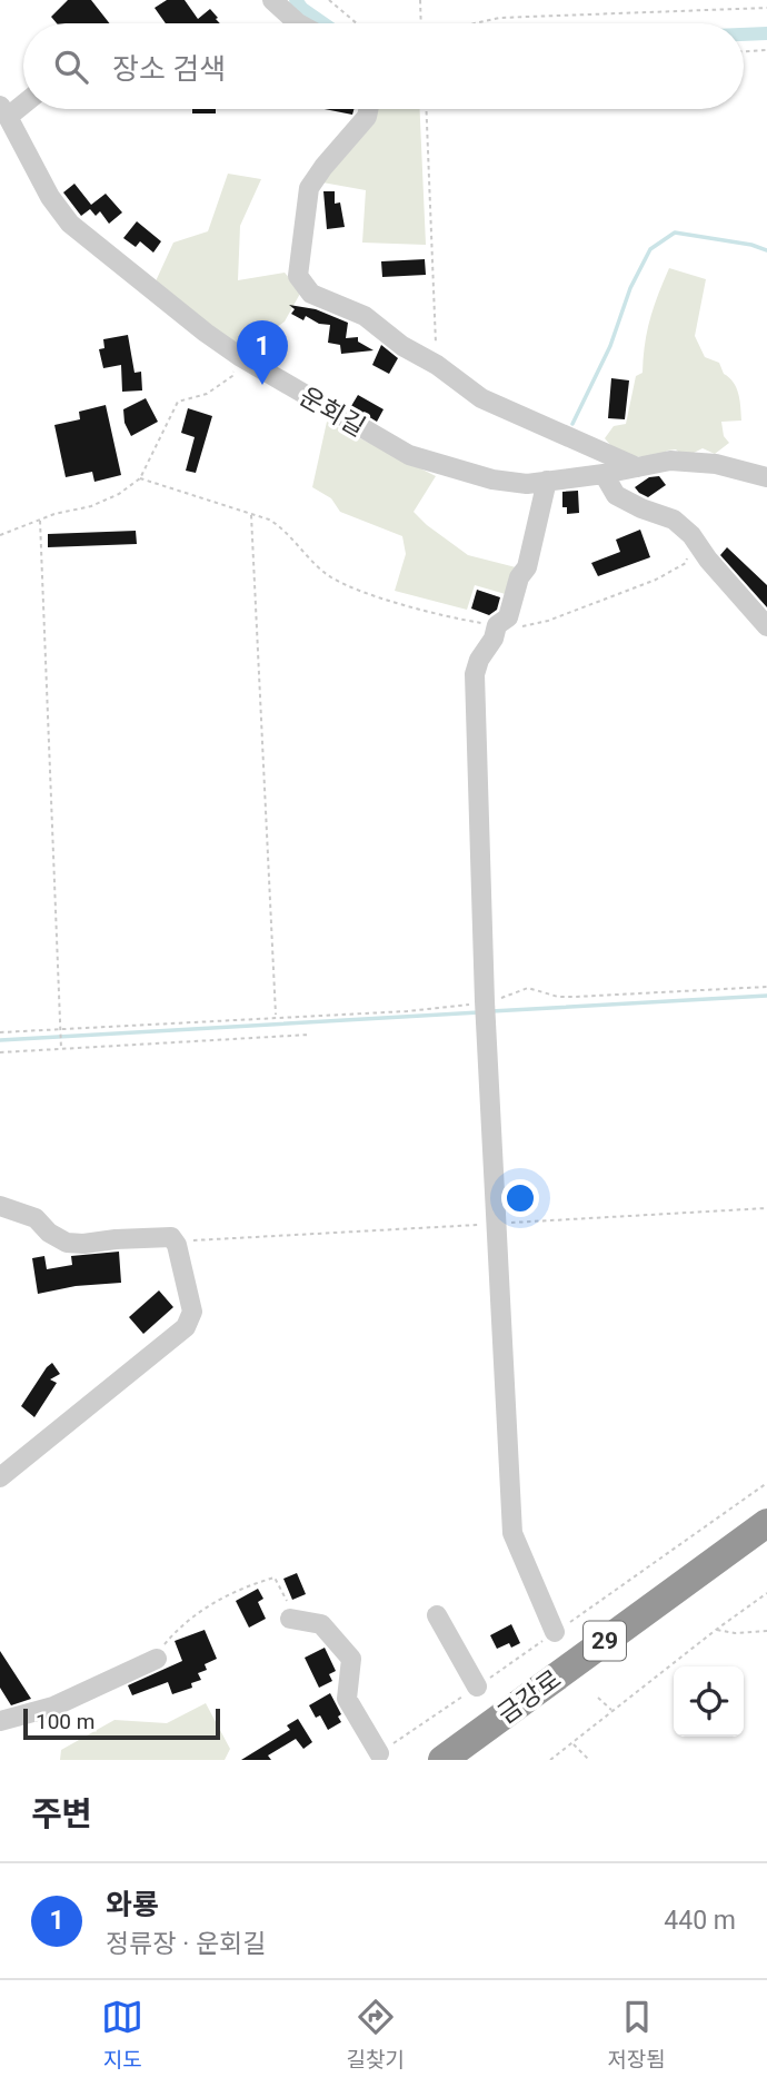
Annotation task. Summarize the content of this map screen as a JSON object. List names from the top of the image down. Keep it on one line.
{"streets":{"highway":["29","금강로"],"street":["운회길"]},"scale_bar":"100 m","page":{"search":"장소 검색","pins":"1","scale":"100 m","heading":"주변","list":[{"mark":"1","name":"와룡","note":"정류장 · 운회길","value":"440 m"}],"nav":["지도","길찾기","저장됨"]}}
